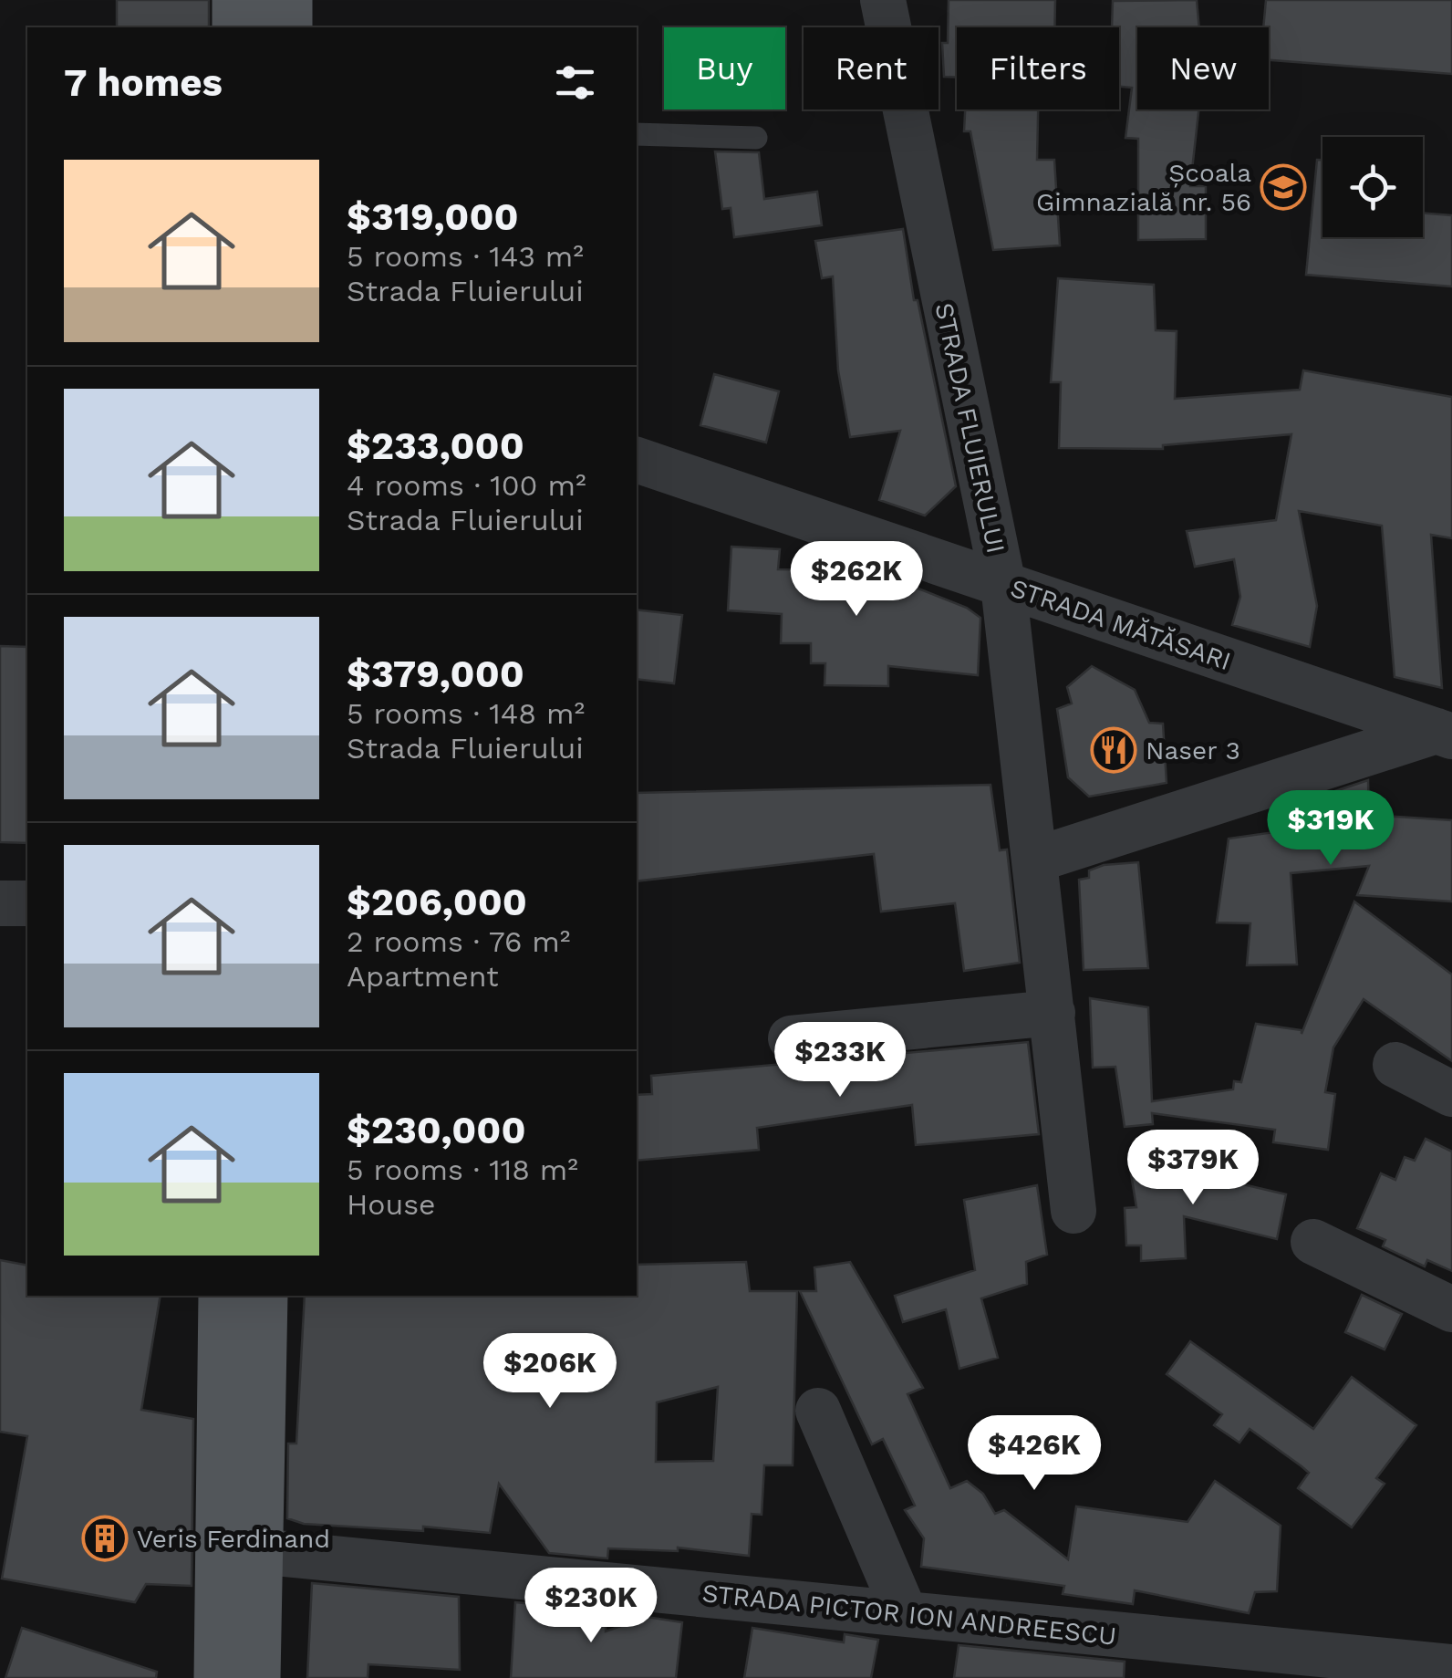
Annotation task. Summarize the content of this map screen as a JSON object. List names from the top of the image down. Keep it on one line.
{"streets":{"street":["STRADA FLUIERULUI","STRADA MĂTĂSARI","STRADA PICTOR ION ANDREESCU"]},"crossings":[["STRADA FLUIERULUI","STRADA MĂTĂSARI"]],"places":{"school or university":["Școala Gimnazială nr. 56"],"restaurant":["Naser 3"],"building":["Veris Ferdinand"]},"page":{"chip":["Buy","Rent","Filters","New"],"heading":"7 homes","list":[{"name":"$319,000","note":"5 rooms · 143 m² · Strada Fluierului"},{"name":"$233,000","note":"4 rooms · 100 m² · Strada Fluierului"},{"name":"$379,000","note":"5 rooms · 148 m² · Strada Fluierului"},{"name":"$206,000","note":"2 rooms · 76 m² · Apartment"},{"name":"$230,000","note":"5 rooms · 118 m² · House"}],"price":["$262K","$319K","$233K","$379K","$206K","$426K","$230K"]}}
